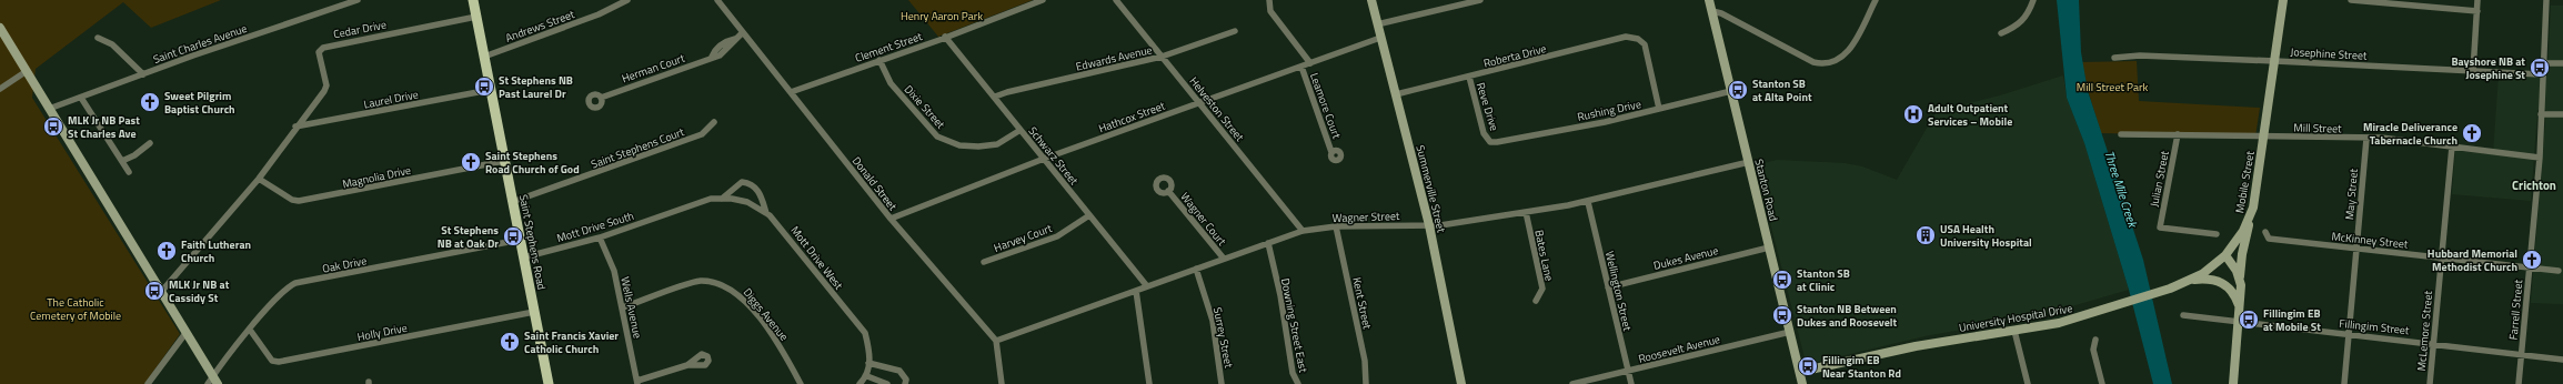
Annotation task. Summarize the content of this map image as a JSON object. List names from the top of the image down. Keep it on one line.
{"streets":{"main road":["Saint Stephens Road"],"street":["Andrews Street","Cedar Drive","Saint Charles Avenue","Clement Street","Josephine Street","Roberta Drive","Edwards Avenue","Herman Court","Laurel Drive","Leamore Court","Dixie Street","Reve Drive","Helveston Street","Rushing Drive","Hathcox Street","Mill Street","Saint Stephens Court","Schwarz Street","Magnolia Drive","Julian Street","Mobile Street","Donald Street","Summerville Street","Stanton Road","May Street","Wagner Street","Wagner Court","Mott Drive South","Harvey Court","McKinney Street","Bates Lane","Mott Drive West","Dukes Avenue","Oak Drive","Wellington Street","Kent Street","Wells Avenue","Farrell Street","Diggs Avenue","University Hospital Drive","Downing Street East","Fillingim Street","McLemore Street","Holly Drive","Surrey Street","Roosevelt Avenue"]},"crossings":[["Andrews Street","Saint Stephens Road"],["Cedar Drive","Laurel Drive"],["Cedar Drive","Magnolia Drive"],["Cedar Drive","Saint Stephens Road"],["Clement Street","Dixie Street"],["Clement Street","Schwarz Street"],["Clement Street","Donald Street"],["Josephine Street","Mobile Street"],["Josephine Street","Farrell Street"],["Roberta Drive","Reve Drive"],["Roberta Drive","Rushing Drive"],["Roberta Drive","Summerville Street"],["Edwards Avenue","Helveston Street"],["Edwards Avenue","Schwarz Street"],["Herman Court","Donald Street"],["Laurel Drive","Saint Stephens Road"],["Leamore Court","Hathcox Street"],["Dixie Street","Schwarz Street"],["Reve Drive","Rushing Drive"],["Helveston Street","Hathcox Street"],["Helveston Street","Wagner Street"],["Rushing Drive","Stanton Road"],["Hathcox Street","Schwarz Street"],["Hathcox Street","Donald Street"],["Hathcox Street","Summerville Street"],["Mill Street","Julian Street"],["Mill Street","Mobile Street"],["Mill Street","May Street"],["Mill Street","Farrell Street"],["Mill Street","McLemore Street"],["Saint Stephens Court","Saint Stephens Road"],["Schwarz Street","Wagner Street"],["Schwarz Street","Harvey Court"],["Magnolia Drive","Saint Stephens Road"],["Mobile Street","University Hospital Drive"],["Donald Street","Wagner Street"],["Summerville Street","Wagner Street"],["Stanton Road","Wagner Street"],["Stanton Road","Dukes Avenue"],["Stanton Road","University Hospital Drive"],["Stanton Road","Roosevelt Avenue"],["May Street","McKinney Street"],["May Street","Fillingim Street"],["Wagner Street","Wagner Court"],["Wagner Street","Bates Lane"],["Wagner Street","Wellington Street"],["Wagner Street","Kent Street"],["Wagner Street","Downing Street East"],["Wagner Street","Surrey Street"],["Mott Drive South","Saint Stephens Road"],["Mott Drive South","Mott Drive West"],["Mott Drive South","Wells Avenue"],["McKinney Street","Farrell Street"],["McKinney Street","McLemore Street"],["Saint Stephens Road","Oak Drive"],["Saint Stephens Road","Holly Drive"],["Dukes Avenue","Wellington Street"],["Oak Drive","Holly Drive"],["Wellington Street","Roosevelt Avenue"],["Wells Avenue","Diggs Avenue"],["Farrell Street","Fillingim Street"],["Fillingim Street","McLemore Street"]],"districts":["Crichton"],"water":["Three Mile Creek"],"parks":["Henry Aaron Park","Mill Street Park","The Catholic Cemetery of Mobile"],"places":{"bus stop":["Bayshore NB at Josephine St","St Stephens NB Past Laurel Dr","Stanton SB at Alta Point","MLK Jr NB Past St Charles Ave","St Stephens NB at Oak Dr","Stanton SB at Clinic","MLK Jr NB at Cassidy St","Stanton NB Between Dukes and Roosevelt","Fillingim EB at Mobile St","Fillingim EB Near Stanton Rd"],"church":["Sweet Pilgrim Baptist Church","Miracle Deliverance Tabernacle Church","Saint Stephens Road Church of God","Faith Lutheran Church","Hubbard Memorial Methodist Church","Saint Francis Xavier Catholic Church"],"hospital":["Adult Outpatient Services – Mobile"],"building":["USA Health University Hospital"]}}
